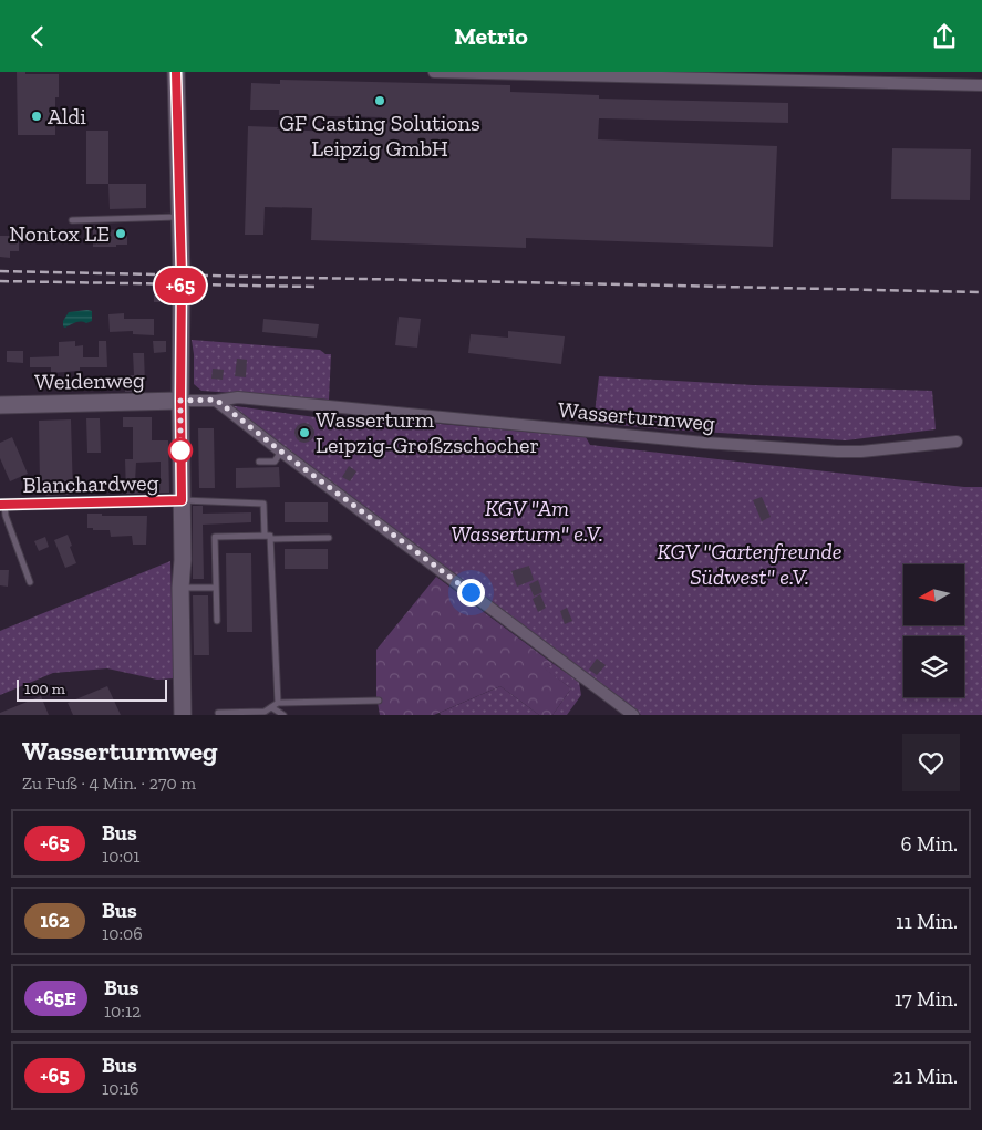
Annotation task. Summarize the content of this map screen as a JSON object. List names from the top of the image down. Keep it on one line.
{"streets":{"main road":["Weidenweg"],"street":["Wasserturmweg","Blanchardweg"]},"crossings":[["Weidenweg","Wasserturmweg"]],"parks":["KGV \"Am Wasserturm\" e.V.","KGV \"Gartenfreunde Südwest\" e.V."],"places":["GF Casting Solutions Leipzig GmbH","Aldi","Nontox LE","Wasserturm Leipzig-Großzschocher"],"lines":["bus line +65"],"scale_bar":"100 m","north":"left","page":{"header":"Metrio","on_map":"+65","scale":"100 m","heading":["Wasserturmweg","Zu Fuß · 4 Min. · 270 m"],"list":[{"mark":"+65","name":"Bus","note":"10:01","value":"6 Min."},{"mark":"162","name":"Bus","note":"10:06","value":"11 Min."},{"mark":"+65E","name":"Bus","note":"10:12","value":"17 Min."},{"mark":"+65","name":"Bus","note":"10:16","value":"21 Min."}]}}
